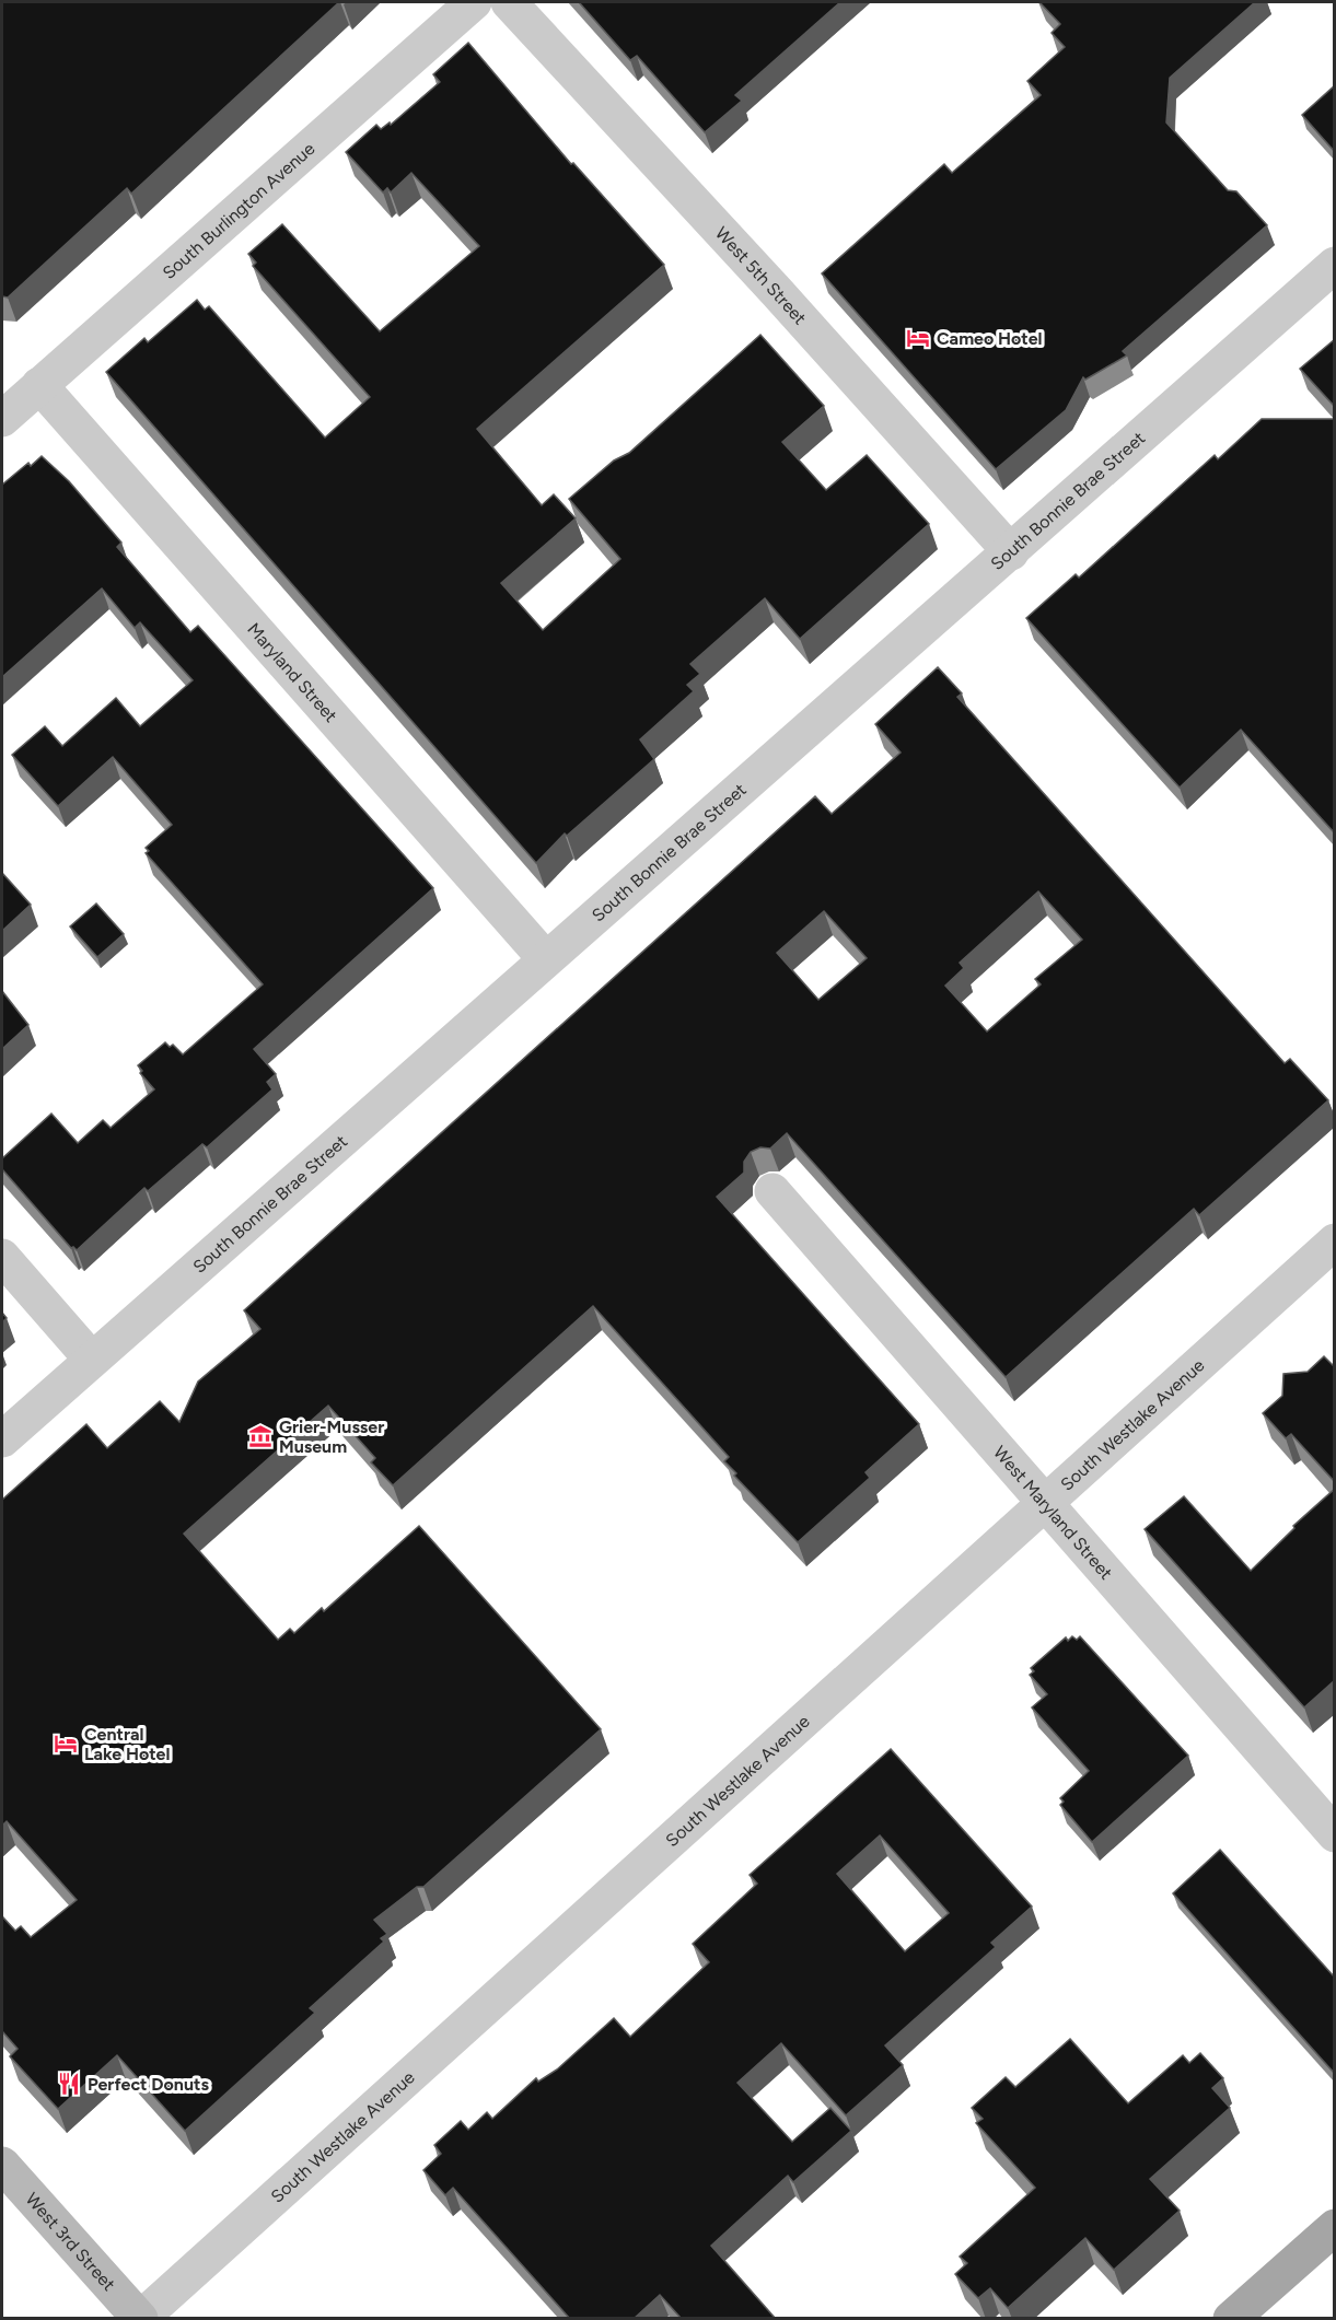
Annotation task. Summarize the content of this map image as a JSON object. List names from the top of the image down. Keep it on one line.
{"streets":{"main road":["West 3rd Street"],"street":["South Burlington Avenue","West 5th Street","South Bonnie Brae Street","Maryland Street","South Westlake Avenue","West Maryland Street"]},"crossings":[["South Burlington Avenue","Maryland Street"],["West 5th Street","South Bonnie Brae Street"],["South Bonnie Brae Street","Maryland Street"],["South Westlake Avenue","West Maryland Street"],["South Westlake Avenue","West 3rd Street"]],"places":{"hotel":["Cameo Hotel","Central Lake Hotel"],"museum":["Grier-Musser Museum"],"restaurant":["Perfect Donuts"]}}
